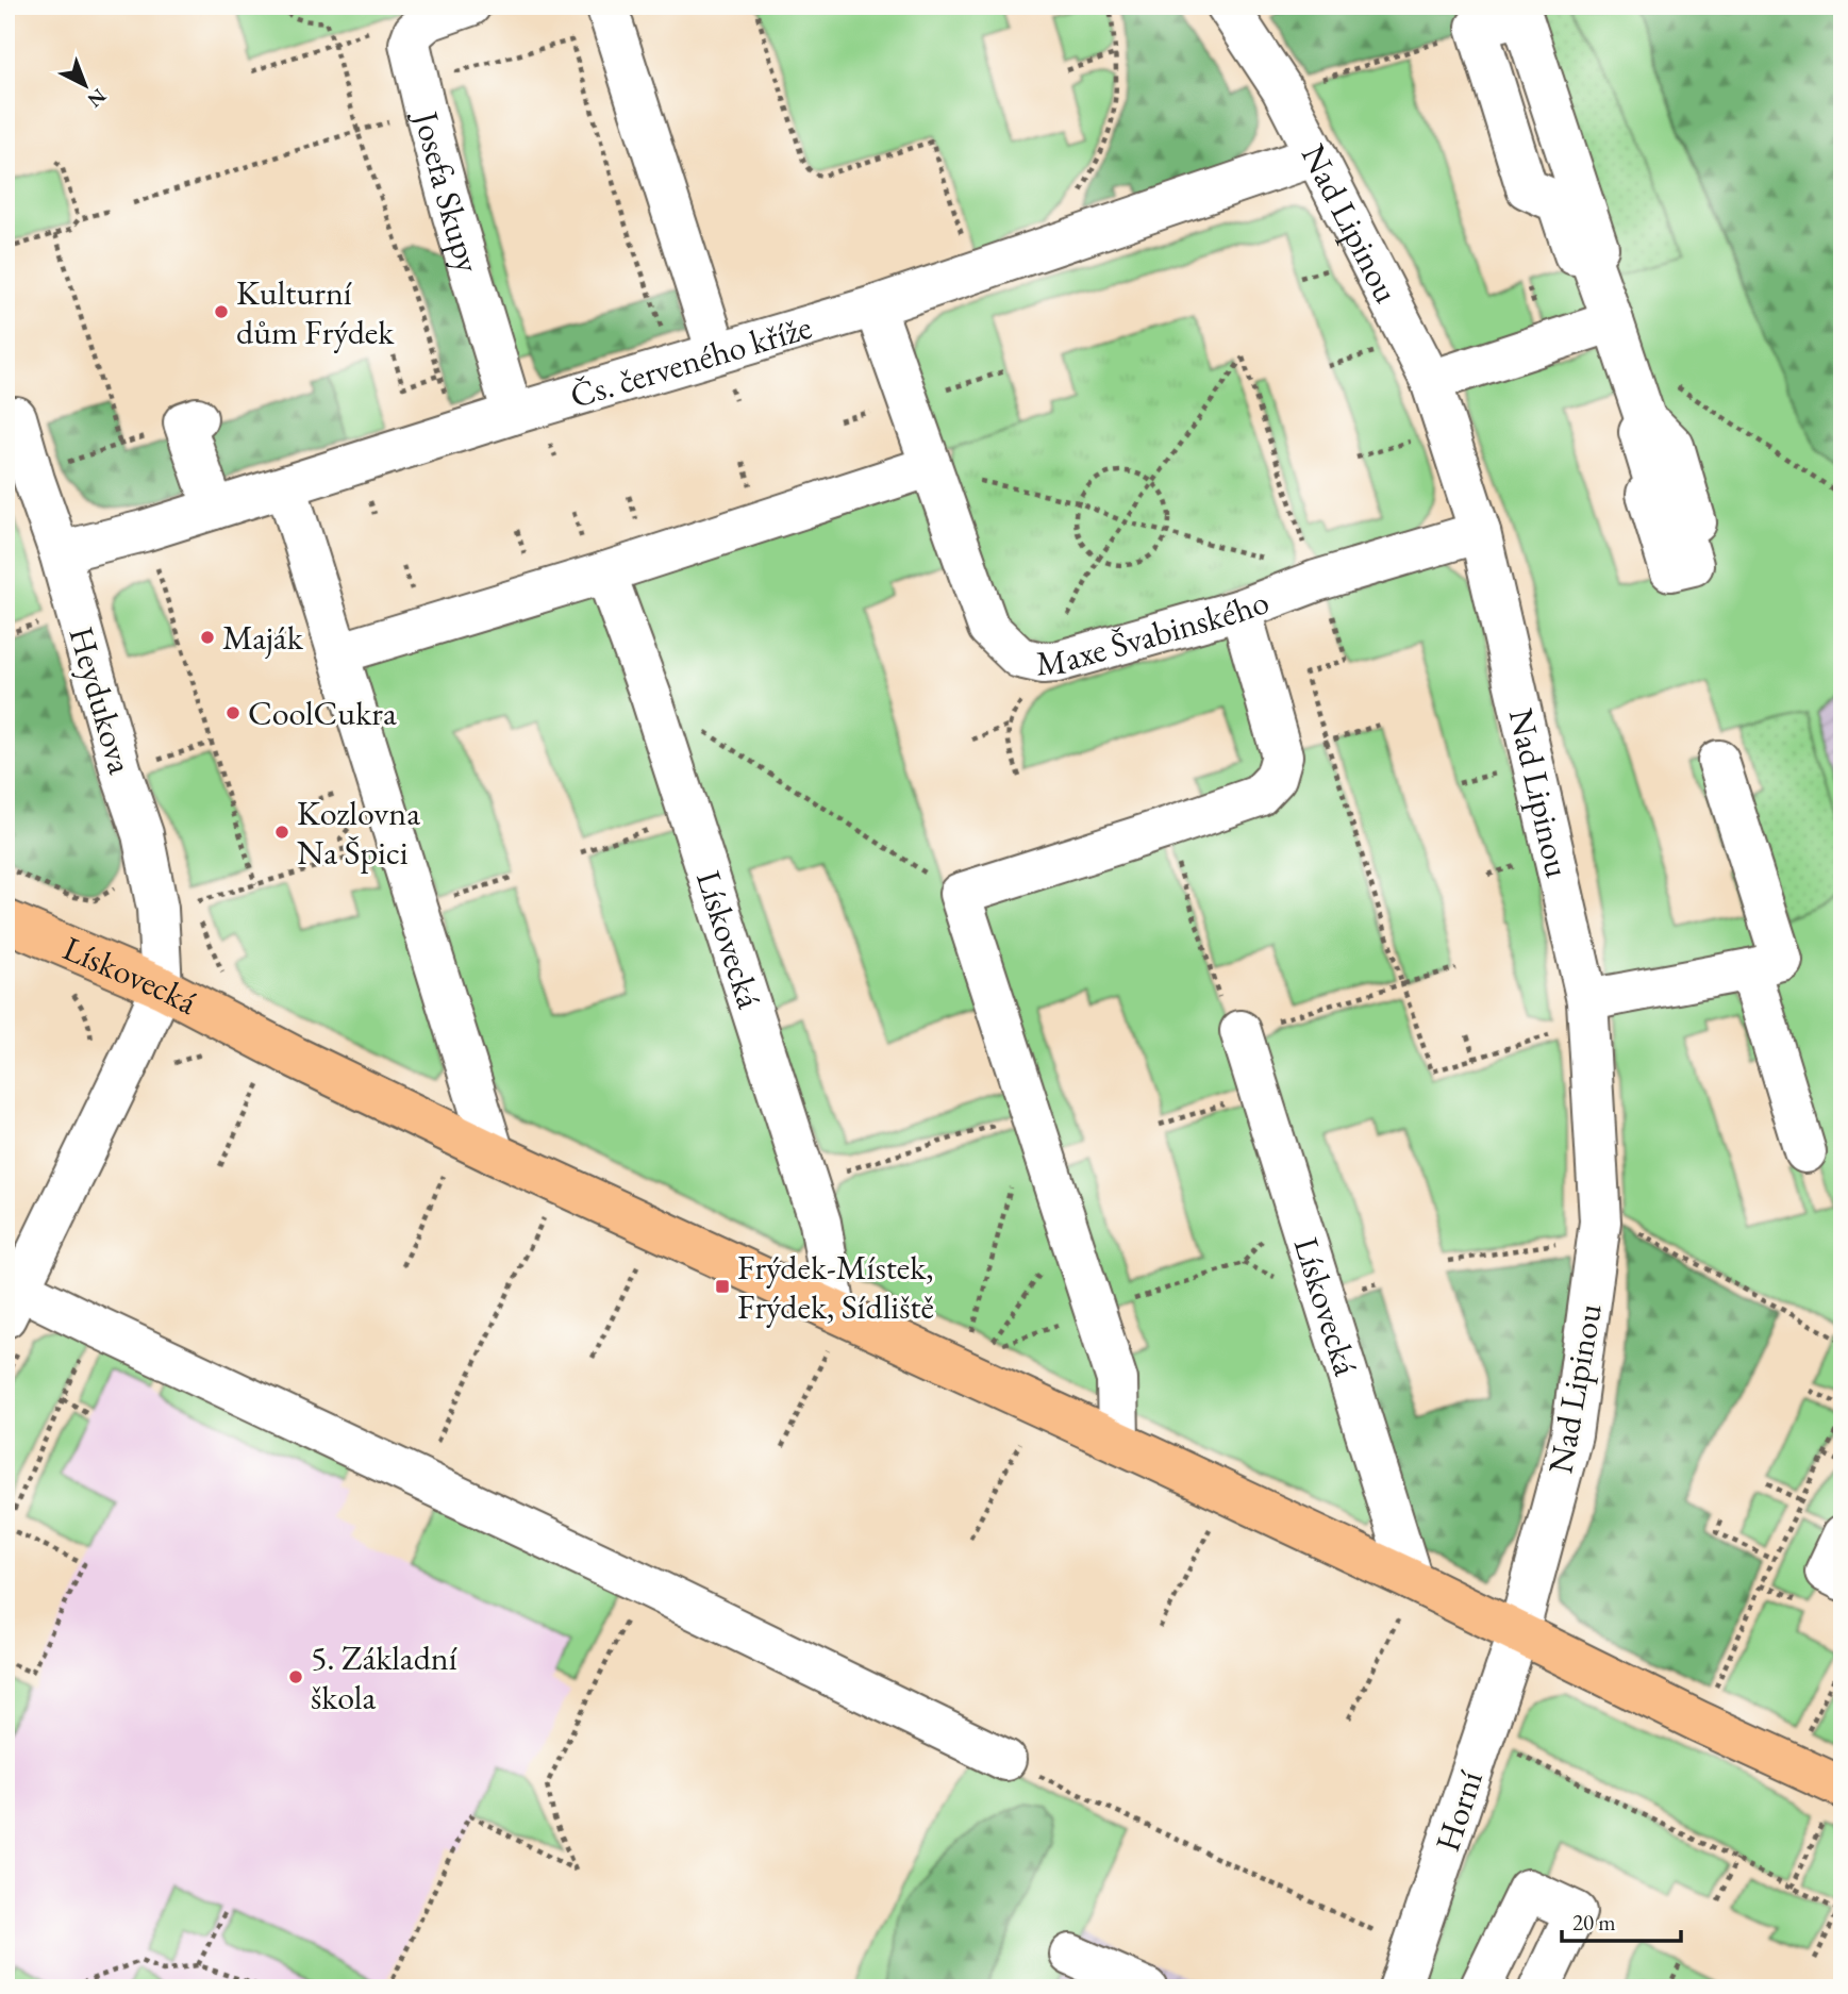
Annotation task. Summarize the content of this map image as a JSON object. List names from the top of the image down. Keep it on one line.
{"streets":{"main road":["Lískovecká"],"street":["Josefa Skupy","Nad Lipinou","Čs. červeného kříže","Maxe Švabinského","Heydukova","Horní"]},"crossings":[["Josefa Skupy","Čs. červeného kříže"],["Nad Lipinou","Čs. červeného kříže"],["Nad Lipinou","Maxe Švabinského"],["Nad Lipinou","Lískovecká"],["Nad Lipinou","Horní"],["Čs. červeného kříže","Maxe Švabinského"],["Čs. červeného kříže","Heydukova"],["Heydukova","Lískovecká"],["Lískovecká","Horní"]],"places":{"other":["Kulturní dům Frýdek","Maják","CoolCukra","Kozlovna Na Špici","5. Základní škola"],"transit":["Frýdek-Místek, Frýdek, Sídliště"]},"scale_bar":"20 m","north":"bottom right"}
